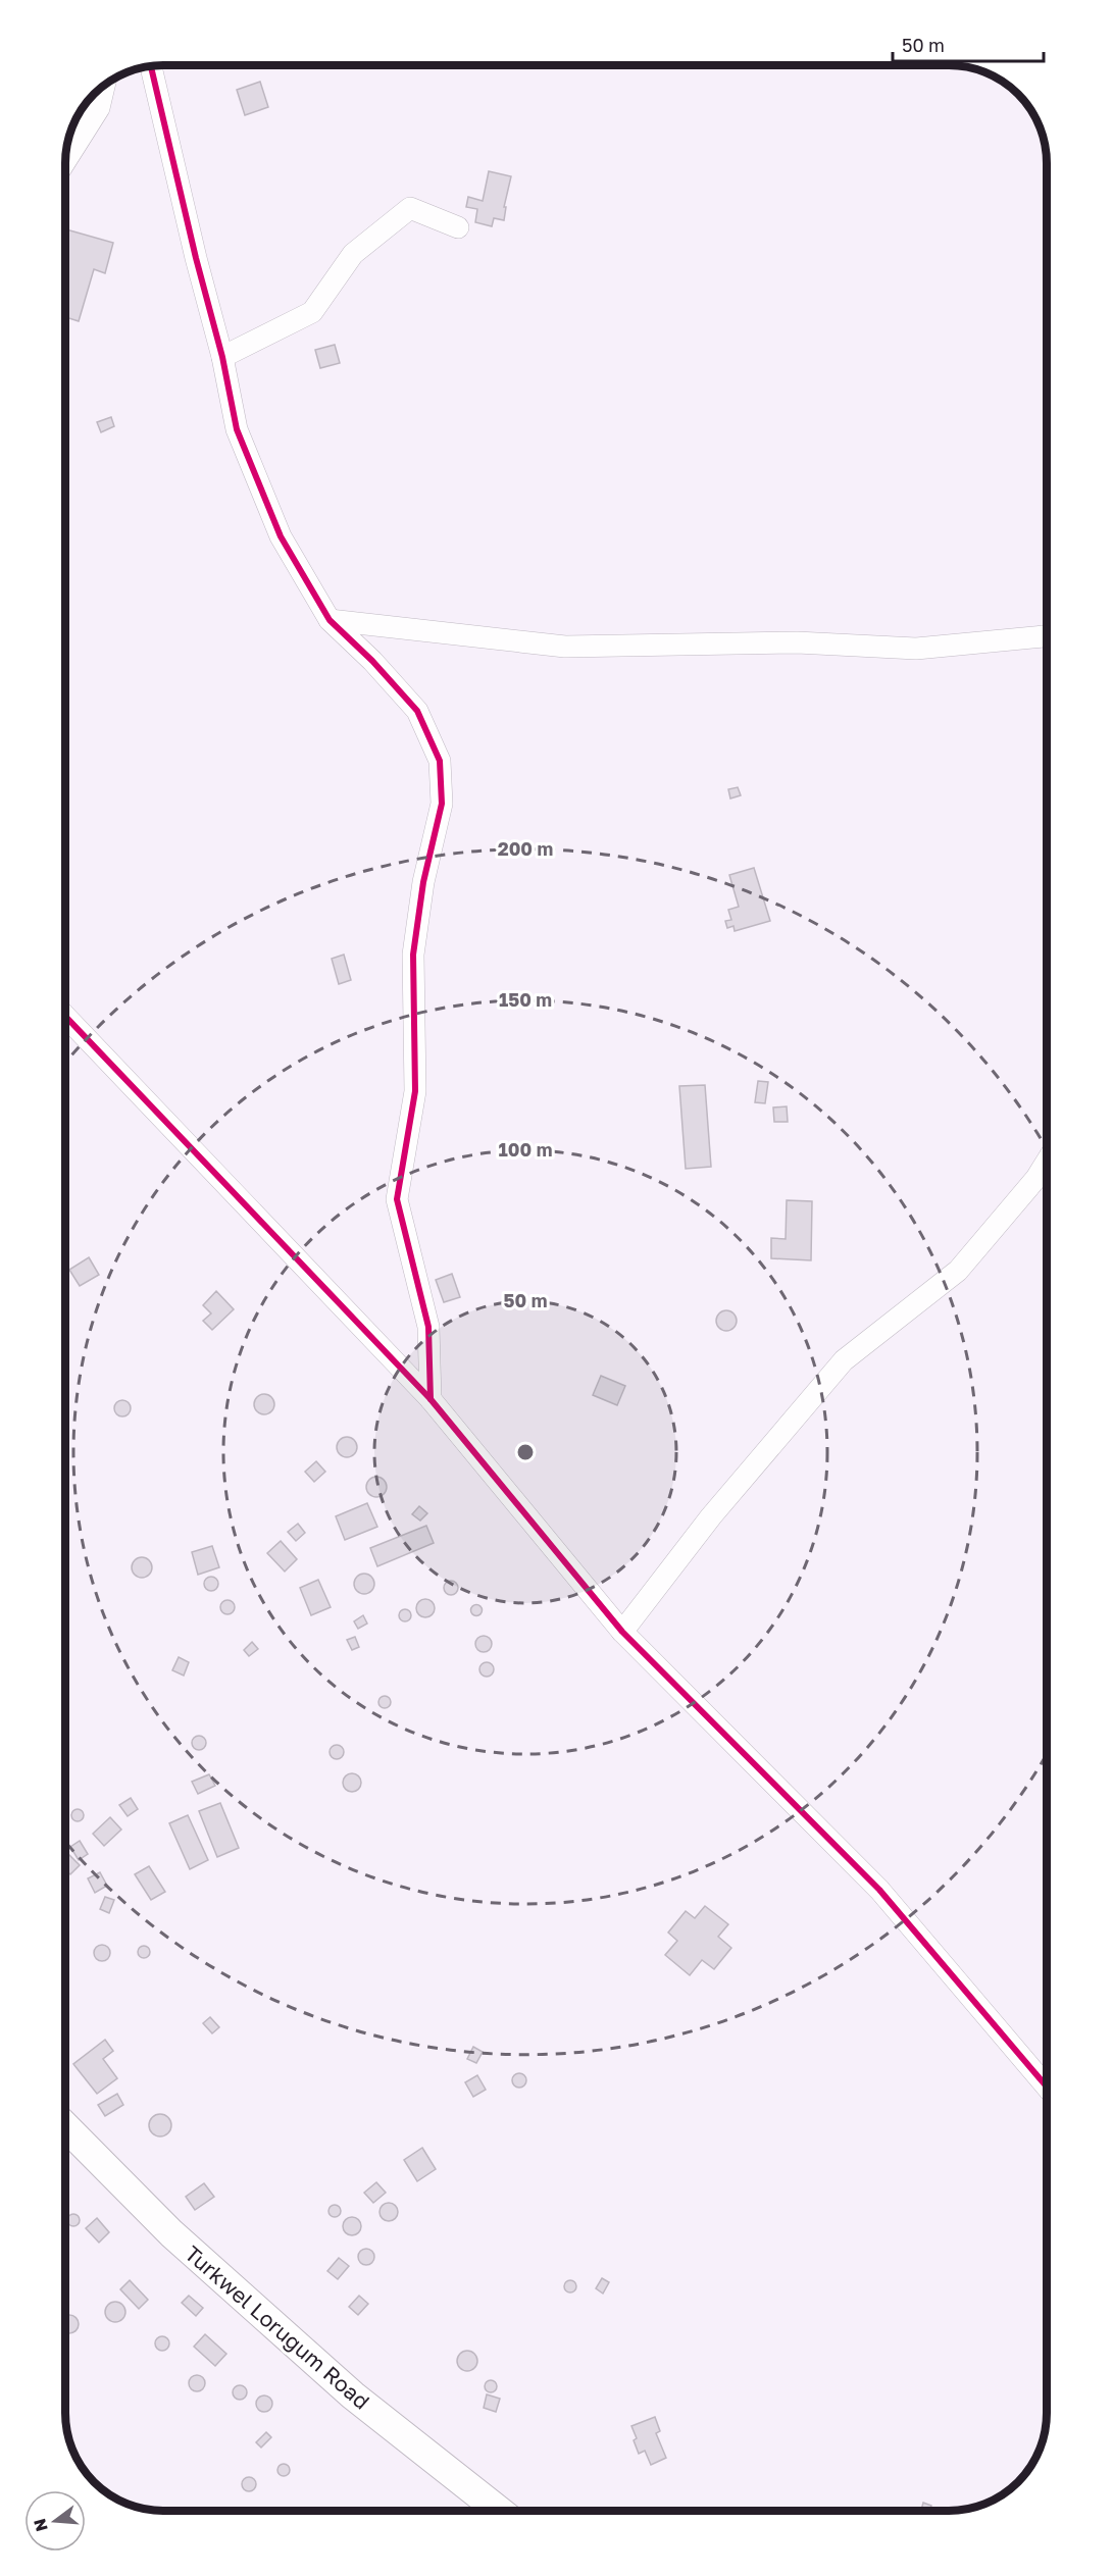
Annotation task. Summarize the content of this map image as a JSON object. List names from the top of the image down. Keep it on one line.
{"streets":{"main road":["Turkwel Lorugum Road"]},"scale_bar":"50 m","north":"left","rings":["200 m","150 m","100 m","50 m"]}
